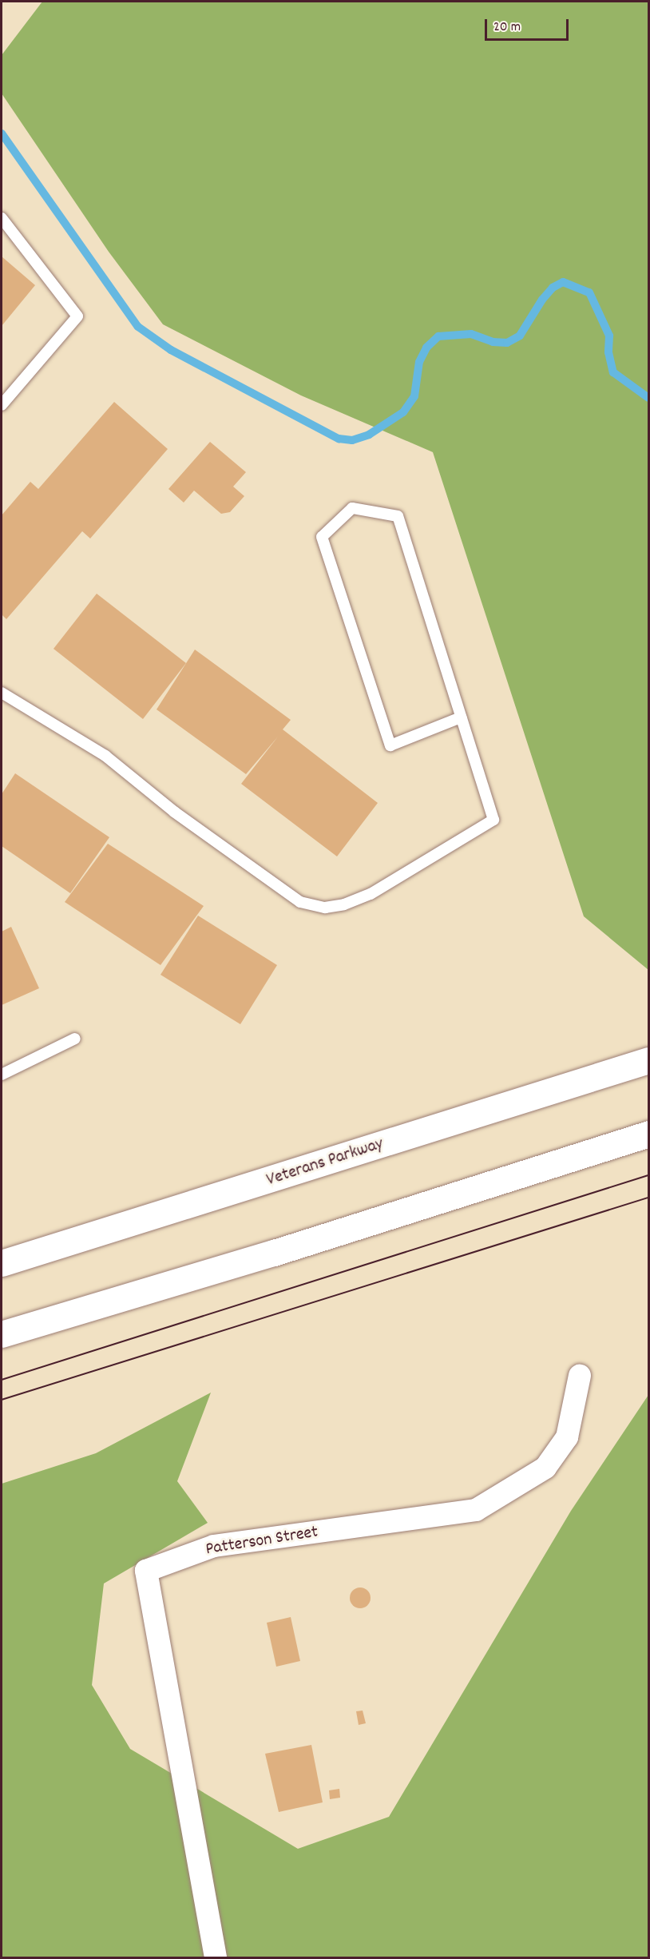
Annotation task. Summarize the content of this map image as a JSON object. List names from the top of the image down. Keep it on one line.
{"streets":{"main road":["Veterans Parkway"],"street":["Patterson Street"]},"scale_bar":"20 m"}
